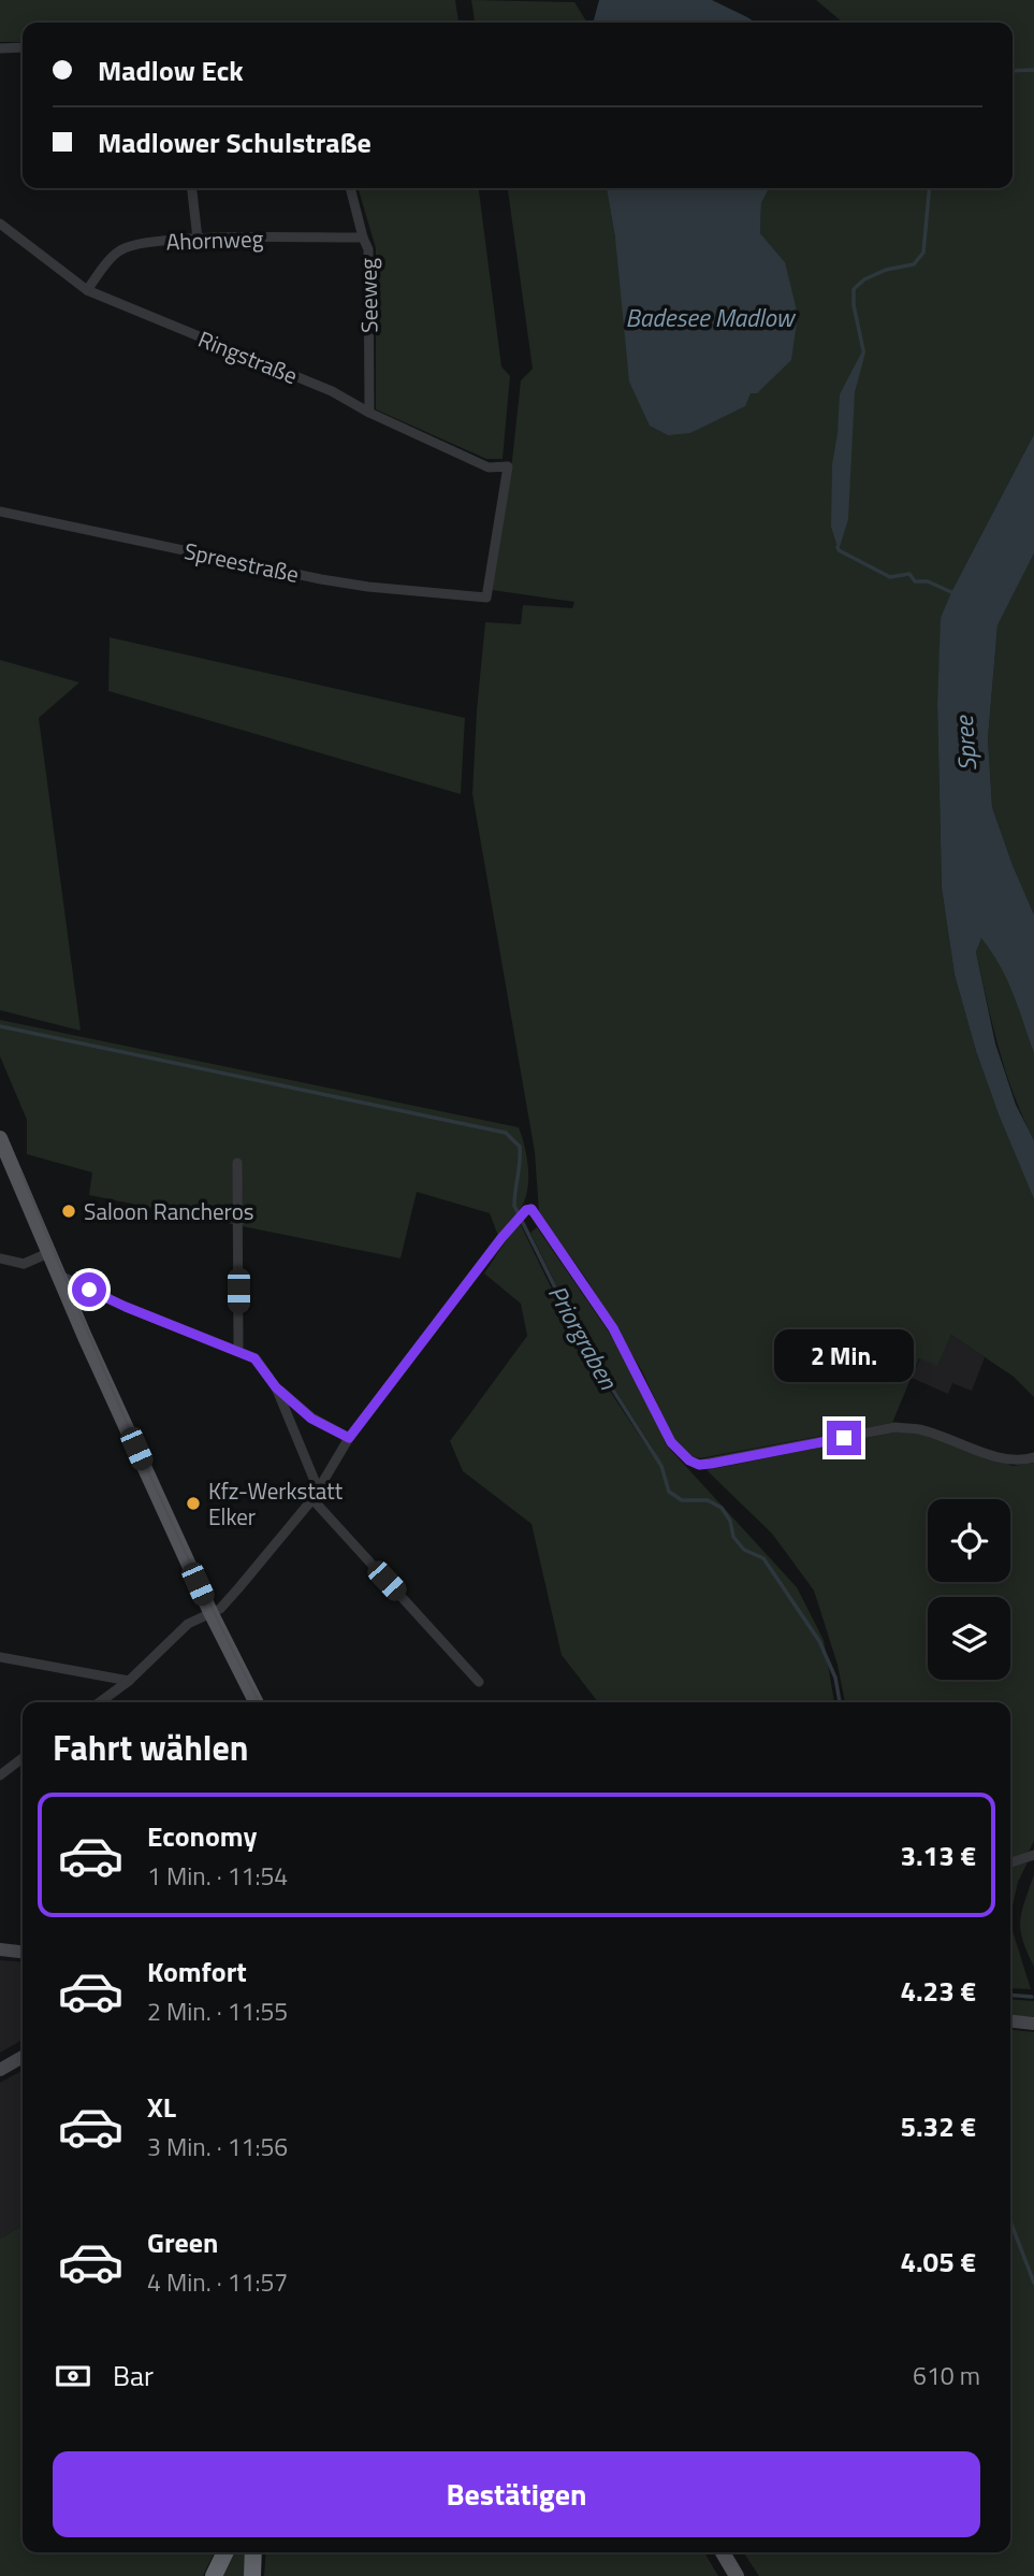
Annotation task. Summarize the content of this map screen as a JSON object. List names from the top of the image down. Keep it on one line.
{"streets":{"street":["Ahornweg","Seeweg","Ringstraße","Spreestraße"]},"crossings":[["Ahornweg","Seeweg"],["Ahornweg","Ringstraße"],["Seeweg","Ringstraße"],["Ringstraße","Spreestraße"]],"water":["Badesee Madlow","Spree","Priorgraben"],"places":["Saloon Rancheros","Kfz-Werkstatt Elker"],"page":{"banner":["Madlow Eck","Madlower Schulstraße"],"bubble":"2 Min.","heading":"Fahrt wählen","list":[{"name":"Economy","note":"1 Min. · 11:54","value":"3.13 €"},{"name":"Komfort","note":"2 Min. · 11:55","value":"4.23 €"},{"name":"XL","note":"3 Min. · 11:56","value":"5.32 €"},{"name":"Green","note":"4 Min. · 11:57","value":"4.05 €"}],"pay":["Bar","610 m"],"buttons":"Bestätigen"}}
